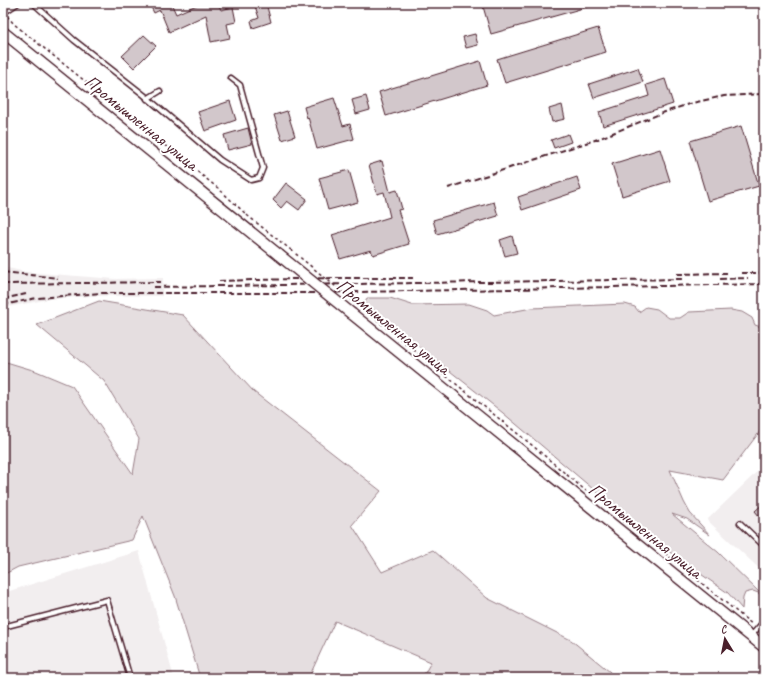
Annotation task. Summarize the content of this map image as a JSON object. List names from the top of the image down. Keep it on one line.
{"streets":{"street":["Промышленная улица"]},"north":"top"}
